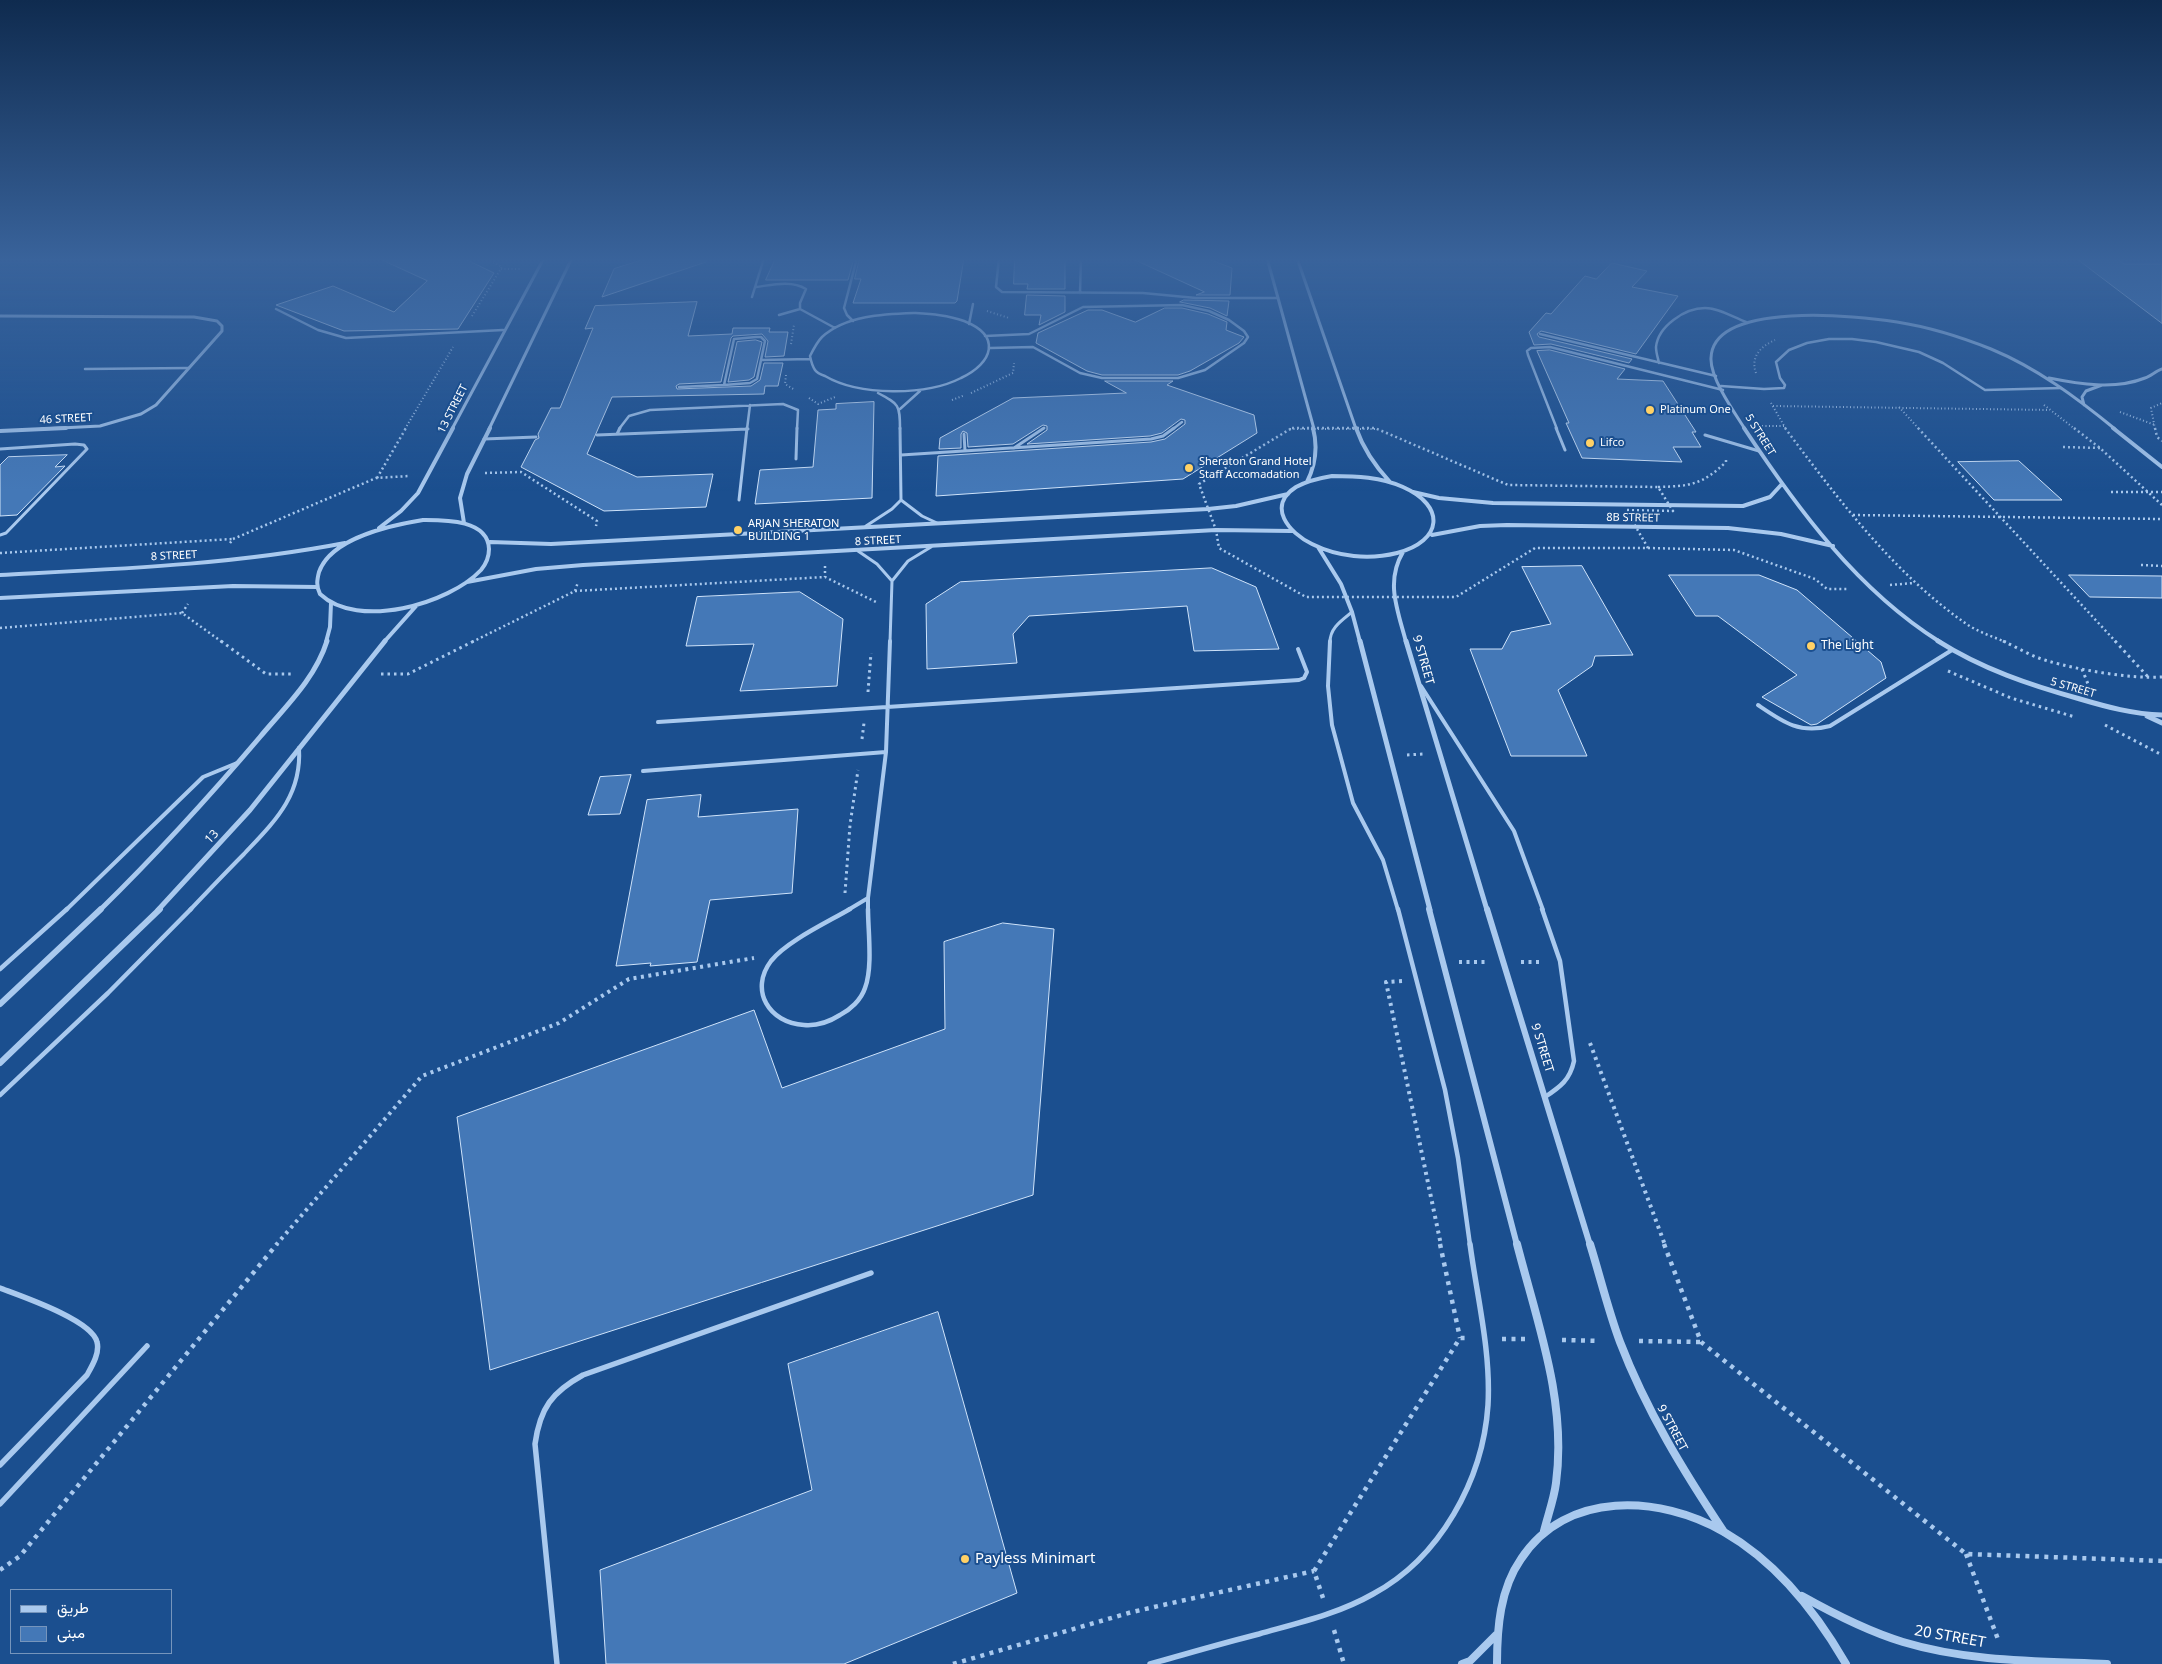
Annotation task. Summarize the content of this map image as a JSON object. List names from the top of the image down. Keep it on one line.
{"streets":{"street":["13 STREET","46 STREET","5 STREET","8B STREET","8 STREET","9 STREET","13","20 STREET"]},"crossings":[["5 STREET","8B STREET"],["8B STREET","8 STREET"]],"places":["Platinum One","Lifco","Sheraton Grand Hotel Staff Accomadation","ARJAN SHERATON BUILDING 1","The Light","Payless Minimart"],"legend":["طريق","مبنى"]}
